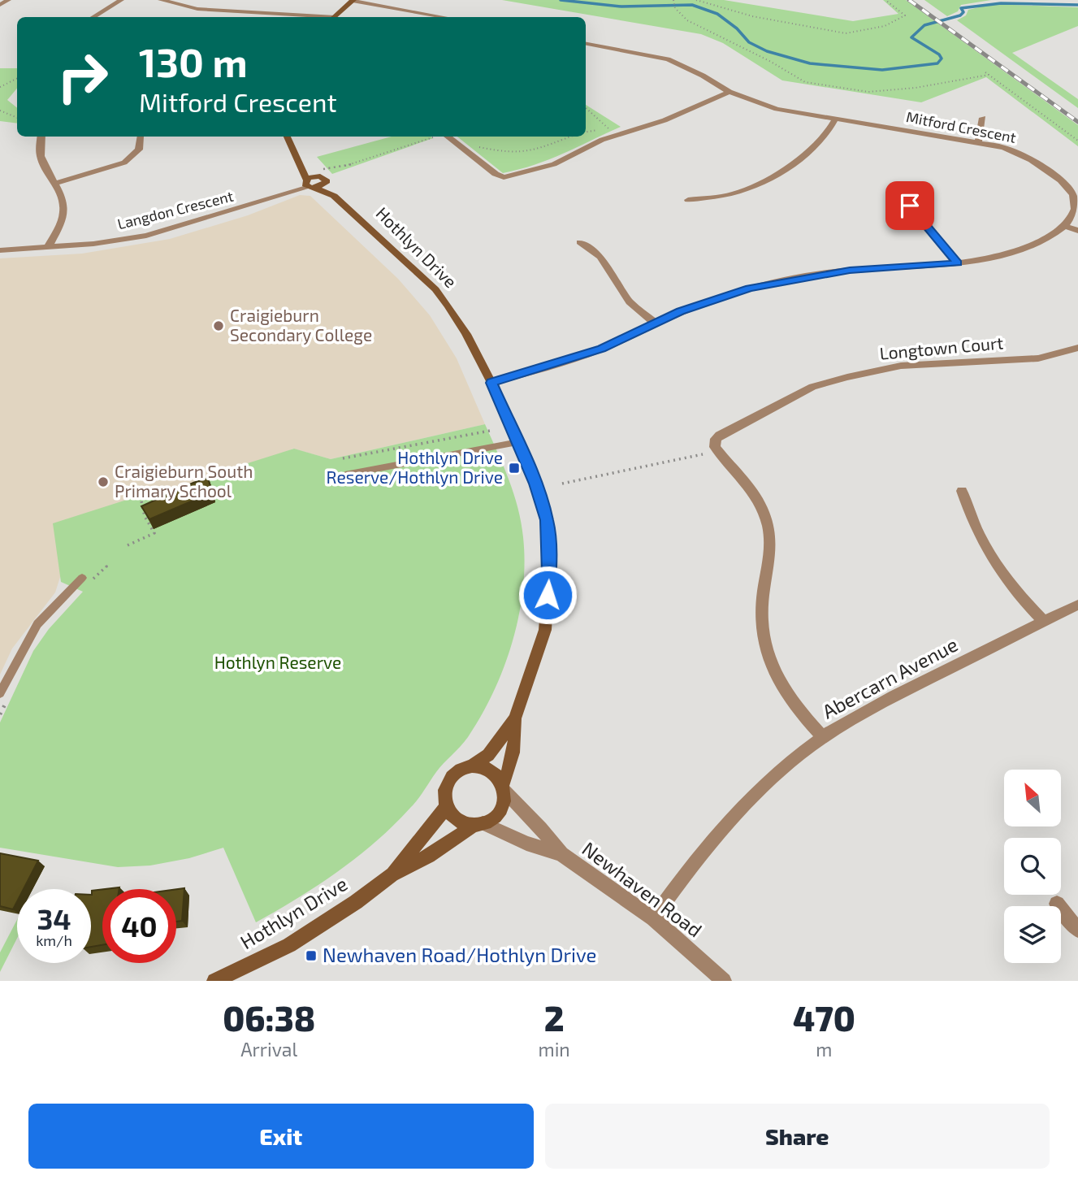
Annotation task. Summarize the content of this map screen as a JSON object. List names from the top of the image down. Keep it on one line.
{"streets":{"street":["Mitford Crescent","Langdon Crescent","Hothlyn Drive","Longtown Court","Abercarn Avenue","Newhaven Road"]},"crossings":[["Langdon Crescent","Hothlyn Drive"],["Hothlyn Drive","Newhaven Road"],["Longtown Court","Abercarn Avenue"],["Abercarn Avenue","Newhaven Road"]],"parks":["Hothlyn Reserve"],"places":{"other":["Craigieburn Secondary College","Craigieburn South Primary School"],"transit":["Hothlyn Drive Reserve/Hothlyn Drive","Newhaven Road/Hothlyn Drive"]},"north":"top left","page":{"turn":["130 m","Mitford Crescent"],"speed":"34 km/h","limit":"40","eta":["06:38","Arrival","2","min","470","m"],"buttons":["Exit","Share"]}}
